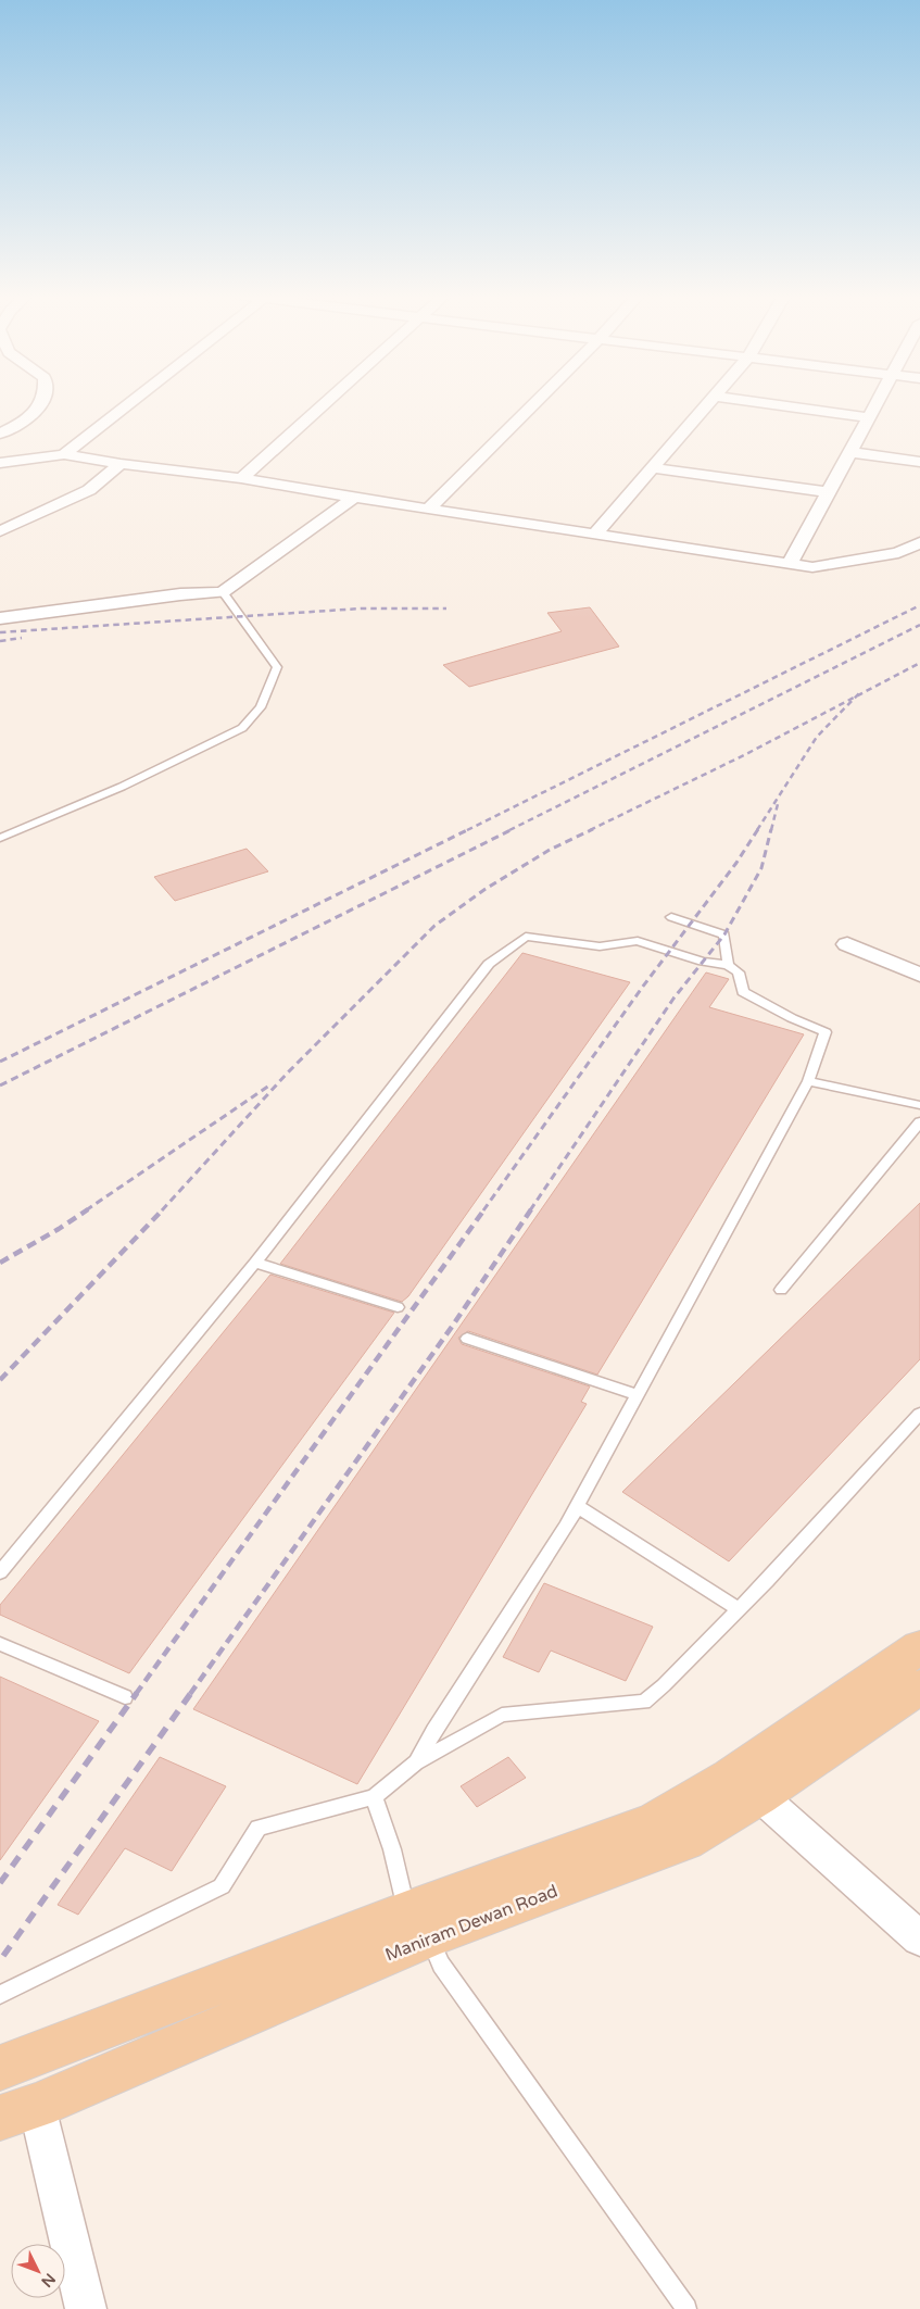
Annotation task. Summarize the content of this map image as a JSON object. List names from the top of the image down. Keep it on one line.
{"streets":{"main road":["Maniram Dewan Road"]},"north":"bottom right"}
